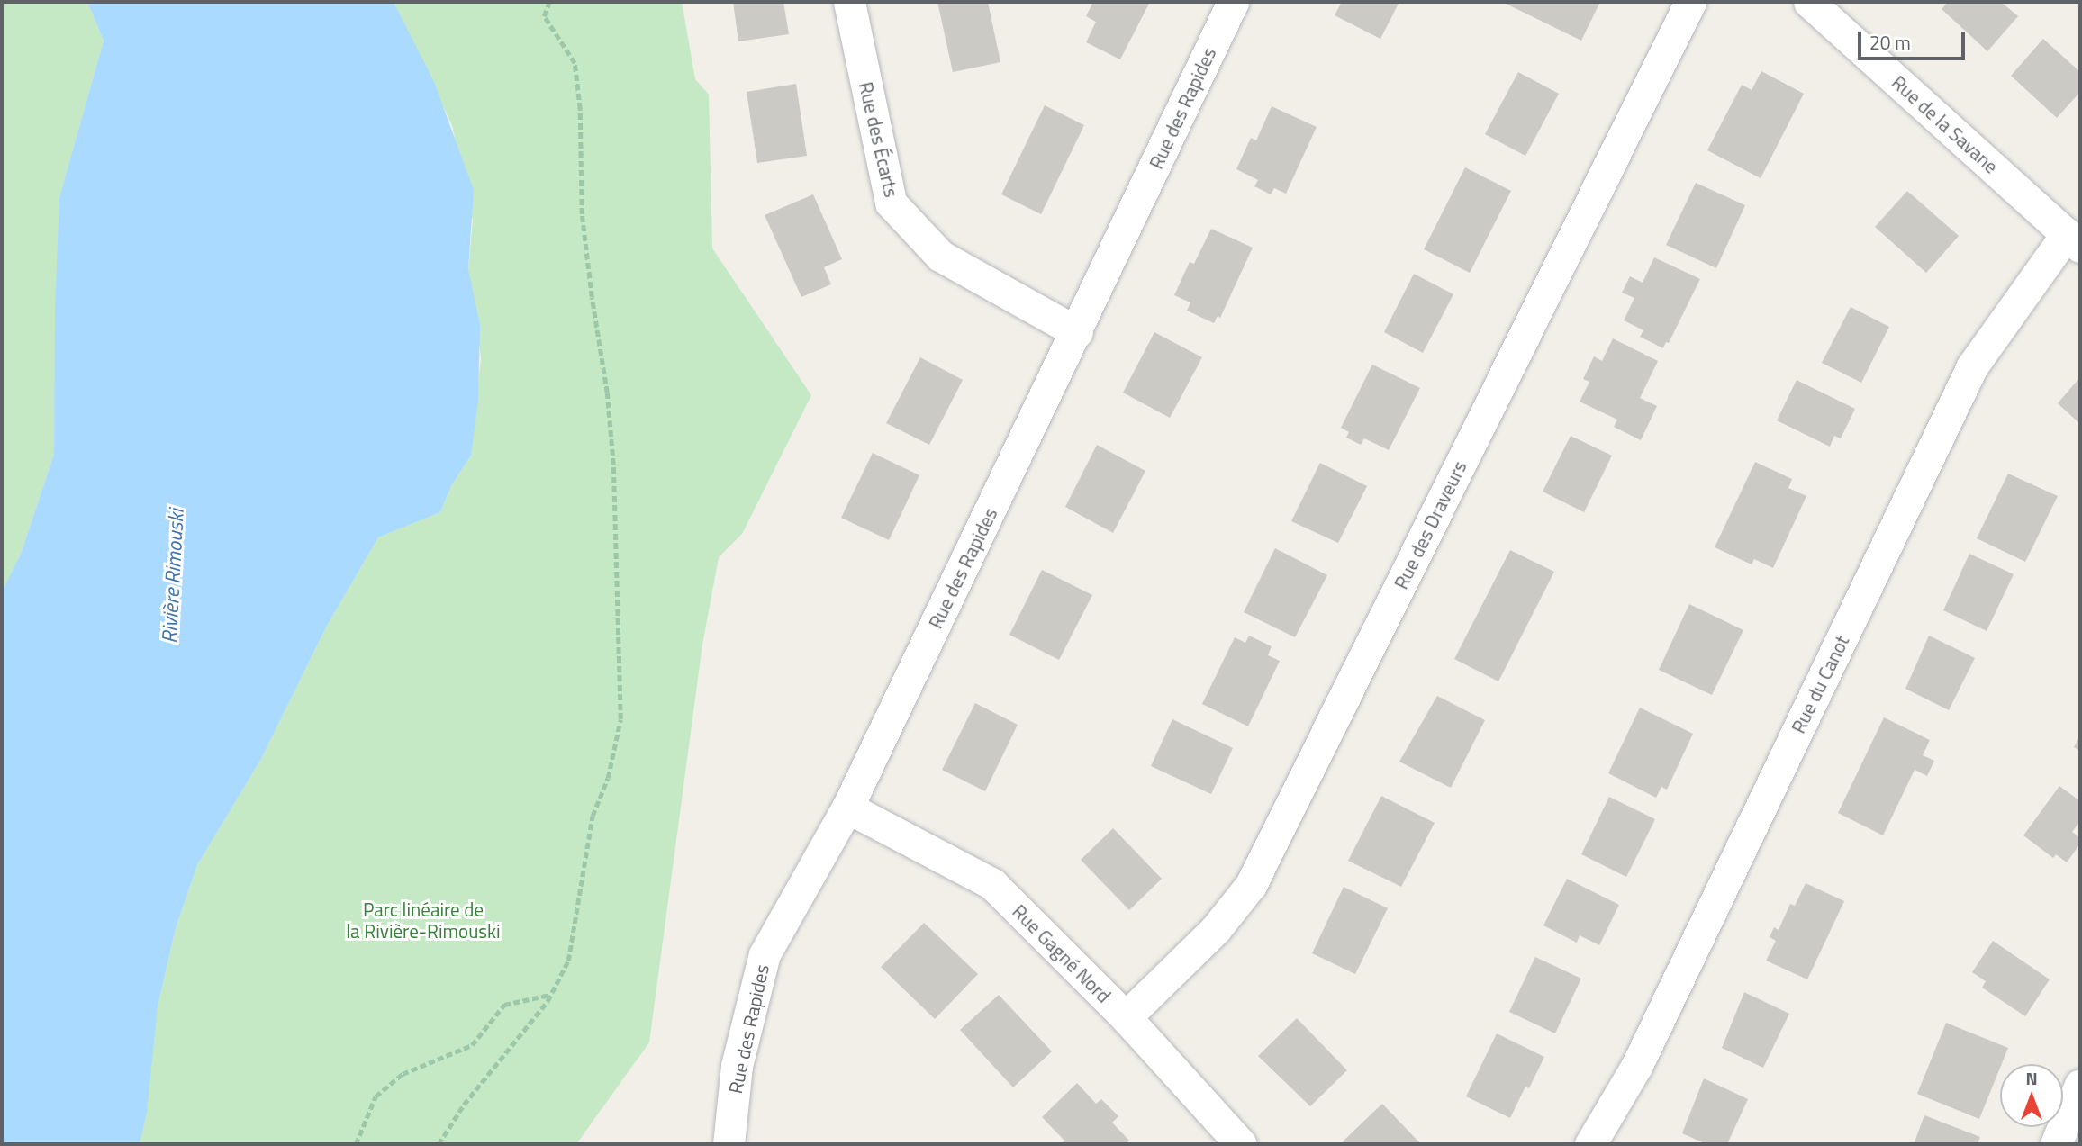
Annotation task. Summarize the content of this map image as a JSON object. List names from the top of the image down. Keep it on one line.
{"streets":{"street":["Rue des Rapides","Rue de la Savane","Rue des Écarts","Rue des Draveurs","Rue du Canot","Rue Gagné Nord"]},"crossings":[["Rue des Rapides","Rue des Écarts"],["Rue des Rapides","Rue Gagné Nord"],["Rue de la Savane","Rue du Canot"],["Rue des Draveurs","Rue Gagné Nord"]],"water":["Rivière Rimouski"],"parks":["Parc linéaire de la Rivière-Rimouski"],"scale_bar":"20 m","north":"top"}
